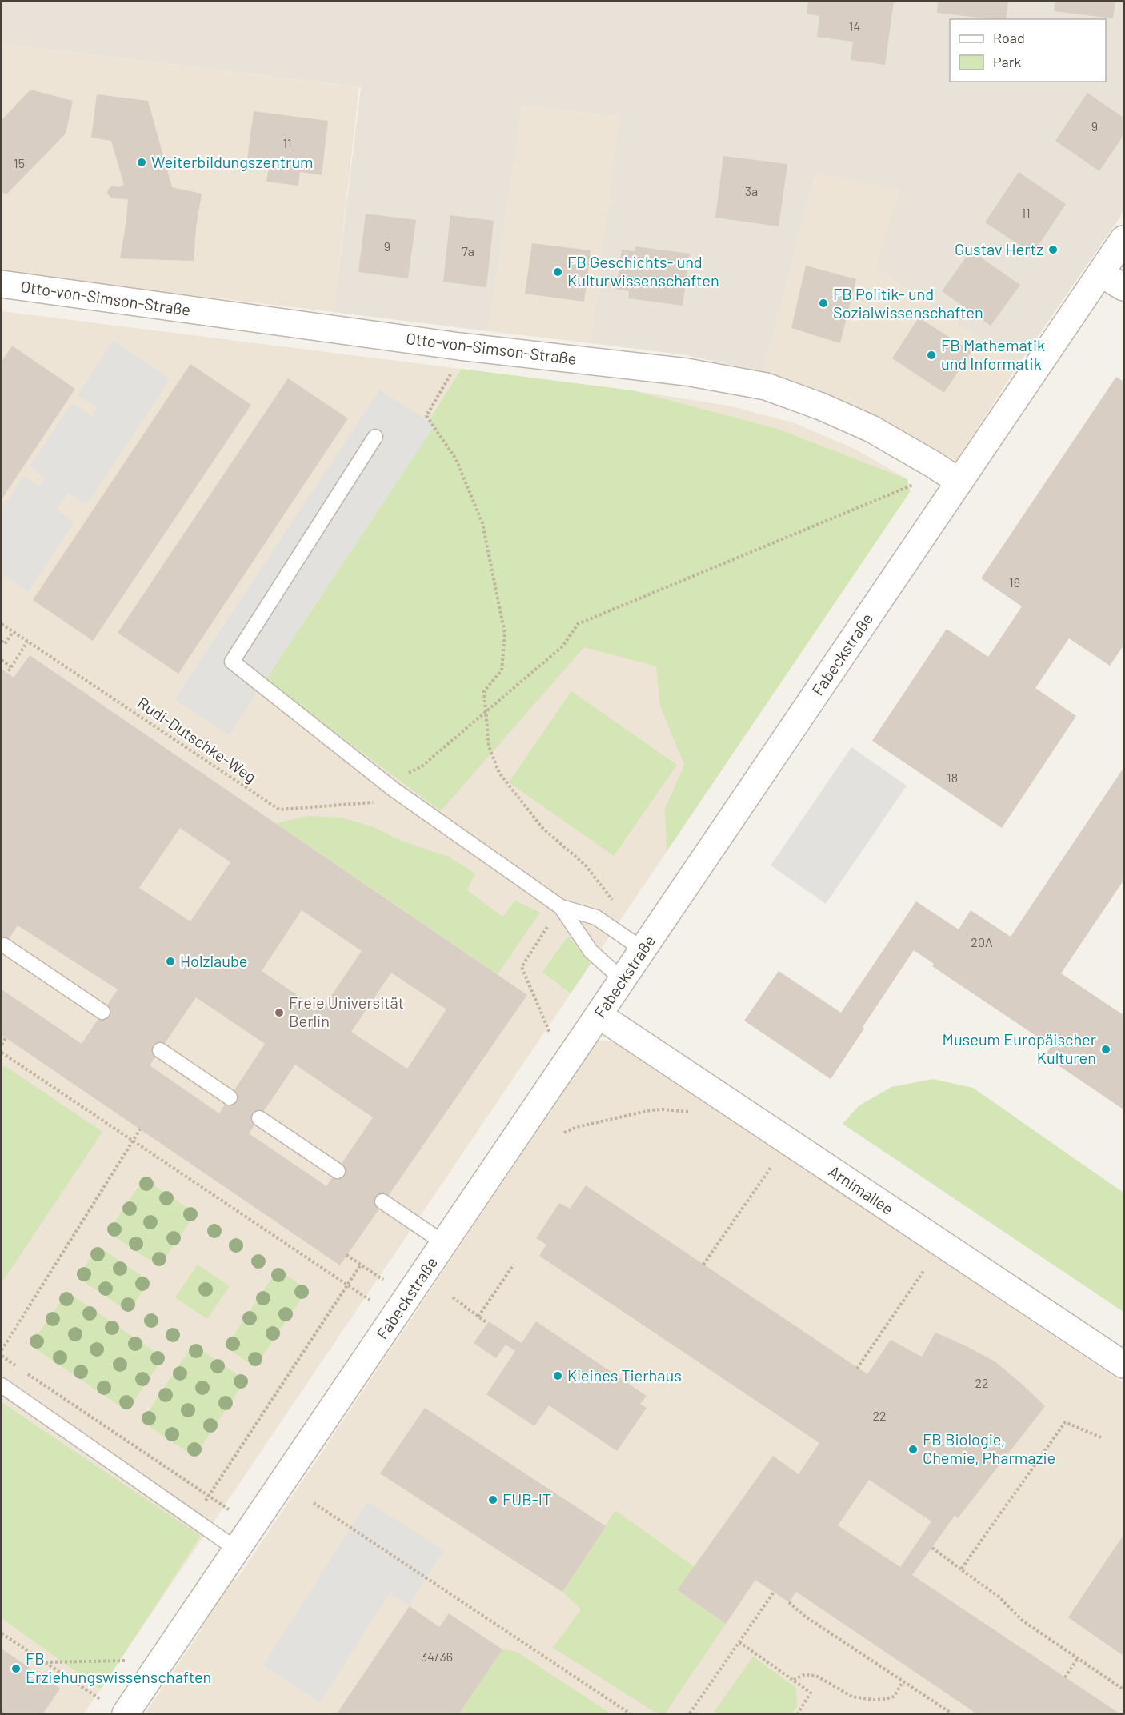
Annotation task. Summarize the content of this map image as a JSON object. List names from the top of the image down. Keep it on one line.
{"streets":{"street":["Otto-von-Simson-Straße","Fabeckstraße","Arnimallee"],"path":["Rudi-Dutschke-Weg"]},"crossings":[["Otto-von-Simson-Straße","Fabeckstraße"],["Fabeckstraße","Arnimallee"]],"places":["Weiterbildungszentrum","Gustav Hertz","FB Geschichts- und Kulturwissenschaften","FB Politik- und Sozialwissenschaften","FB Mathematik und Informatik","Holzlaube","Freie Universität Berlin","Museum Europäischer Kulturen","Kleines Tierhaus","FB Biologie, Chemie, Pharmazie","FUB-IT","FB Erziehungswissenschaften"],"house_numbers":["14","9","11","15","3a","11","9","7a","16","18","20A","22","22","34/36"],"legend":["Road","Park"]}
